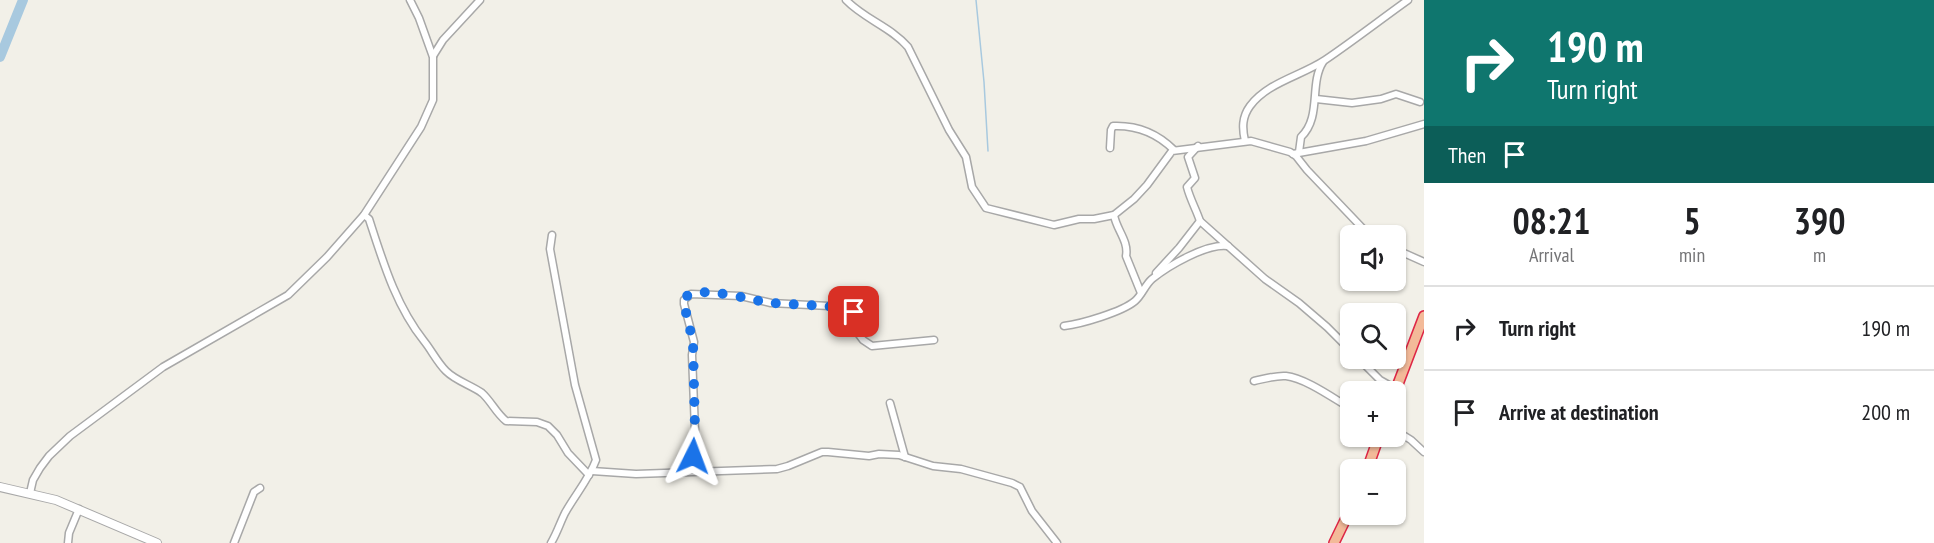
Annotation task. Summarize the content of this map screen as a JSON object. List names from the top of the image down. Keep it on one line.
{"page":{"turn":["190 m","Turn right"],"then":"Then","eta":["08:21","Arrival","5","min","390","m"],"map_buttons":["+","−"],"list":[{"name":"Turn right","value":"190 m"},{"name":"Arrive at destination","value":"200 m"}]}}
